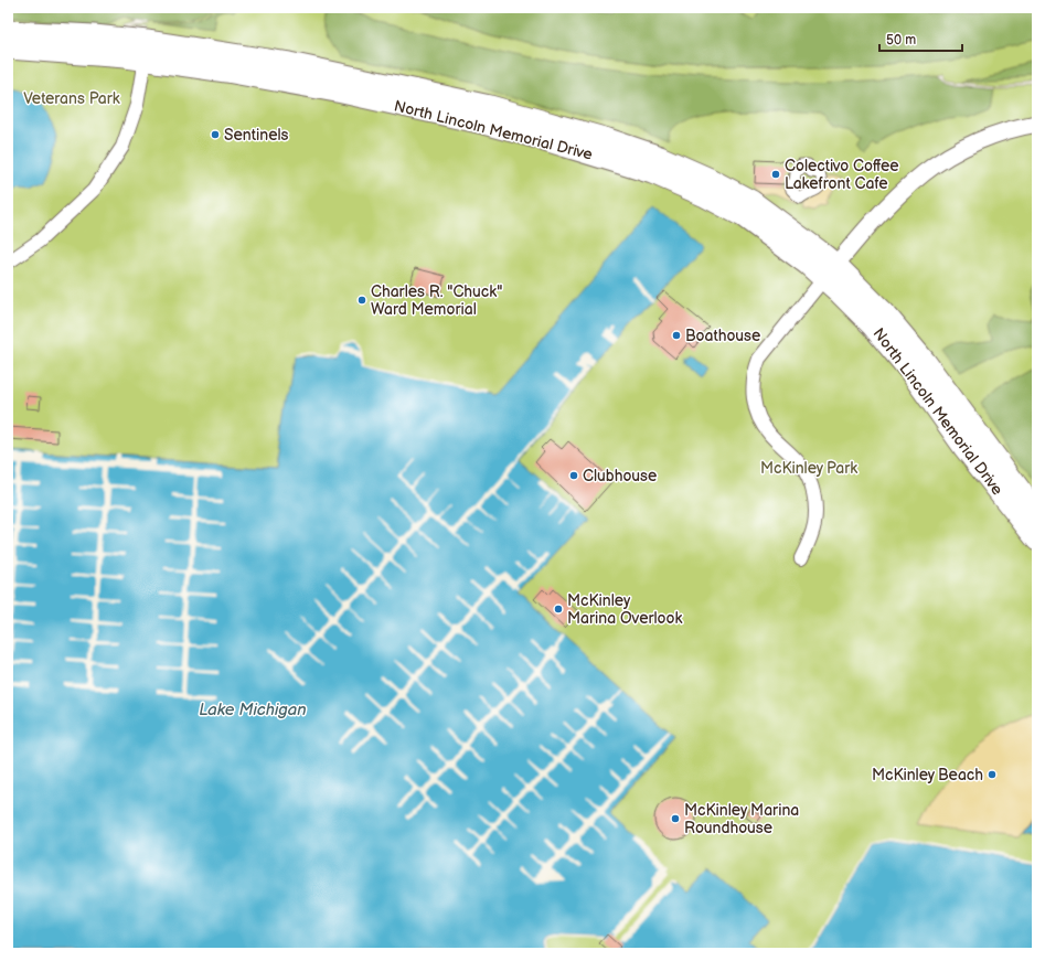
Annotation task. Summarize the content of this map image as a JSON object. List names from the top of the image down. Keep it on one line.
{"streets":{"main road":["North Lincoln Memorial Drive"]},"water":["Lake Michigan"],"parks":["Veterans Park","McKinley Park"],"places":["Sentinels","Colectivo Coffee Lakefront Cafe","Charles R. \"Chuck\" Ward Memorial","Boathouse","Clubhouse","McKinley Marina Overlook","McKinley Beach","McKinley Marina Roundhouse"],"scale_bar":"50 m"}
